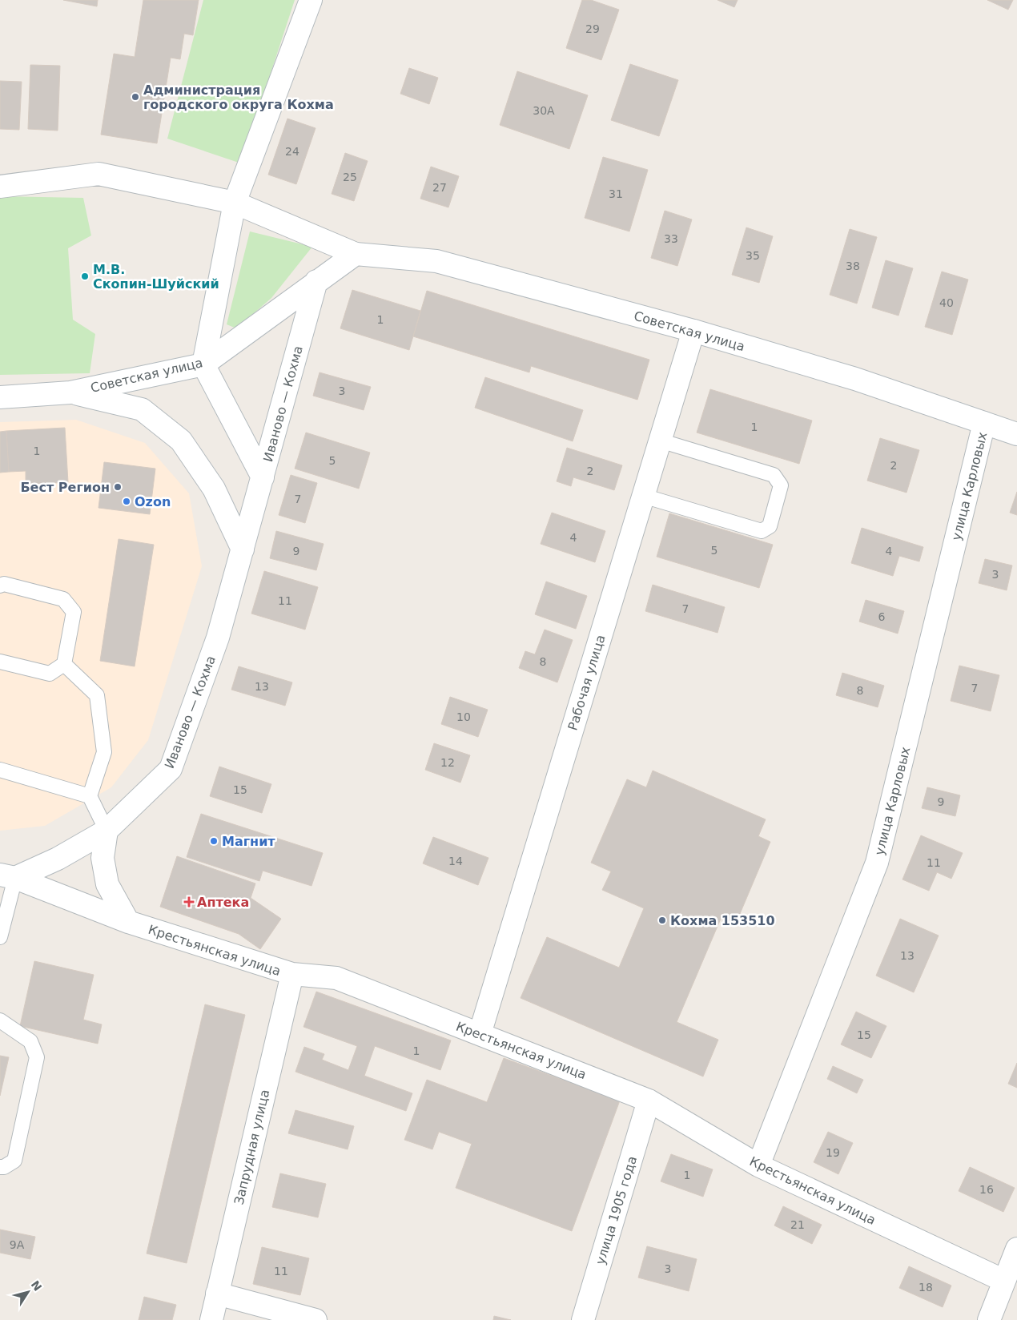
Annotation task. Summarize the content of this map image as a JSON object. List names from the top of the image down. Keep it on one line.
{"streets":{"street":["Советская улица","Иваново — Кохма","улица Карловых","Рабочая улица","Крестьянская улица","Запрудная улица","улица 1905 года"]},"crossings":[["Советская улица","Иваново — Кохма"],["Советская улица","улица Карловых"],["Советская улица","Рабочая улица"],["Иваново — Кохма","Крестьянская улица"],["улица Карловых","Крестьянская улица"],["Рабочая улица","Крестьянская улица"],["Крестьянская улица","Запрудная улица"],["Крестьянская улица","улица 1905 года"]],"places":{"other":["Администрация городского округа Кохма","М.В. Скопин-Шуйский","Бест Регион","Ozon","Магнит","Кохма 153510"],"health":["Аптека"]},"house_numbers":["29","30А","24","25","27","31","33","35","38","40","1","3","1","1","5","2","2","7","4","5","9","4","3","11","7","6","8","13","7","8","10","12","15","9","14","11","13","15","1","19","1","16","21","9А","3","11","18"],"north":"top right"}
